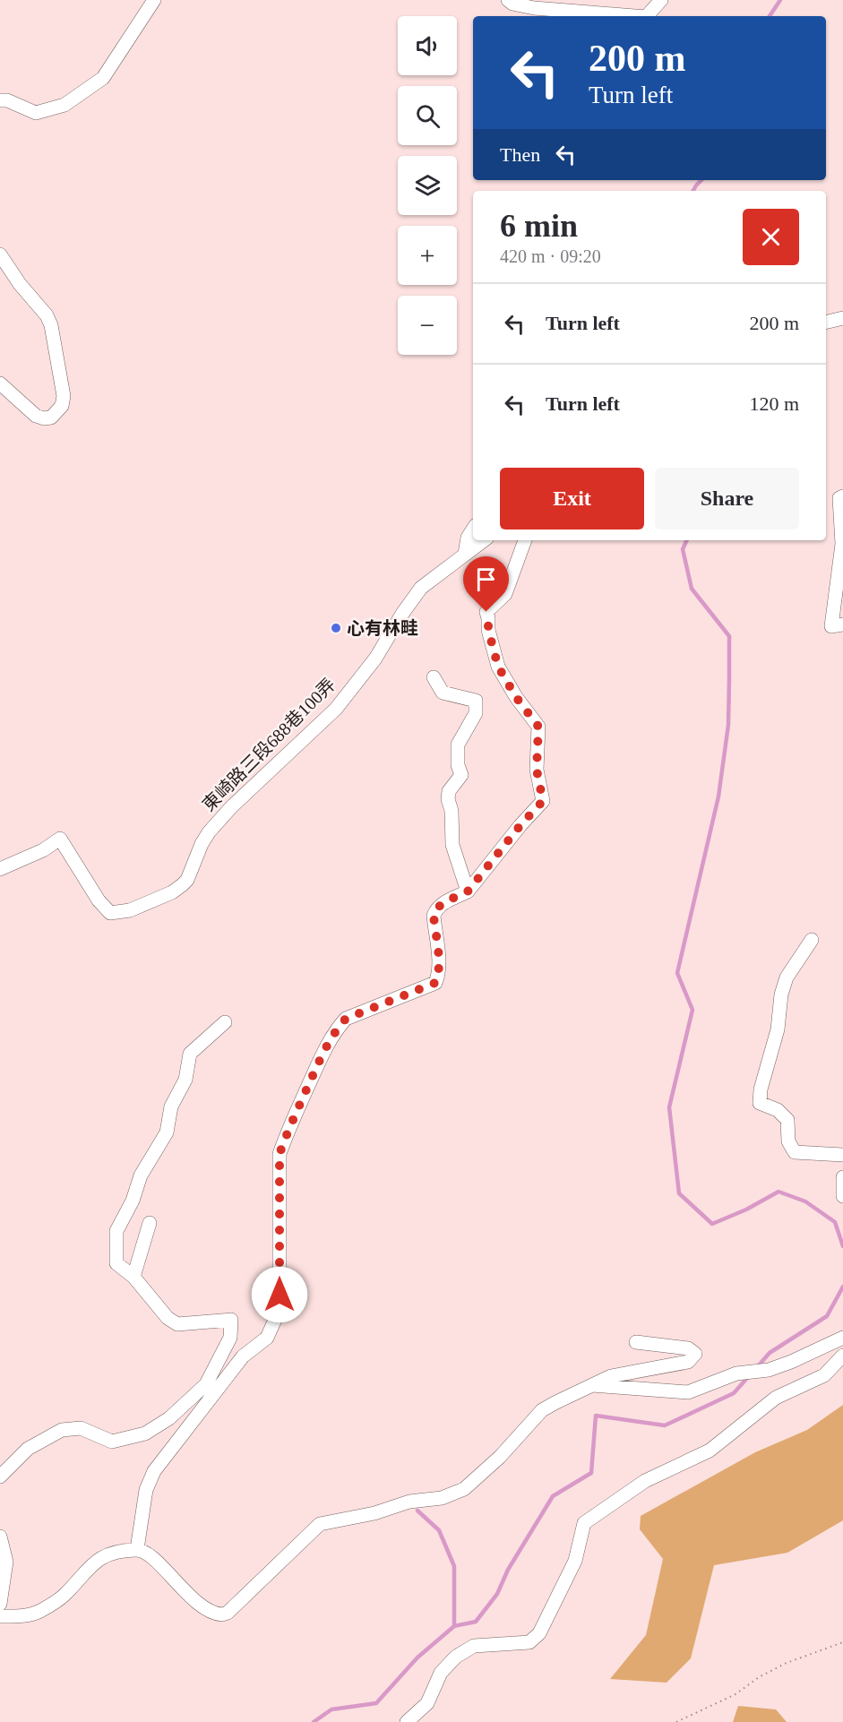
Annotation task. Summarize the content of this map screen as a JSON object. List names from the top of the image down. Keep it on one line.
{"streets":{"street":["東崎路三段688巷100弄"]},"places":["心有林畦"],"page":{"map_buttons":["+","−"],"turn":["200 m","Turn left"],"then":"Then","heading":["6 min","420 m · 09:20"],"list":[{"name":"Turn left","value":"200 m"},{"name":"Turn left","value":"120 m"}],"buttons":["Exit","Share"]}}
